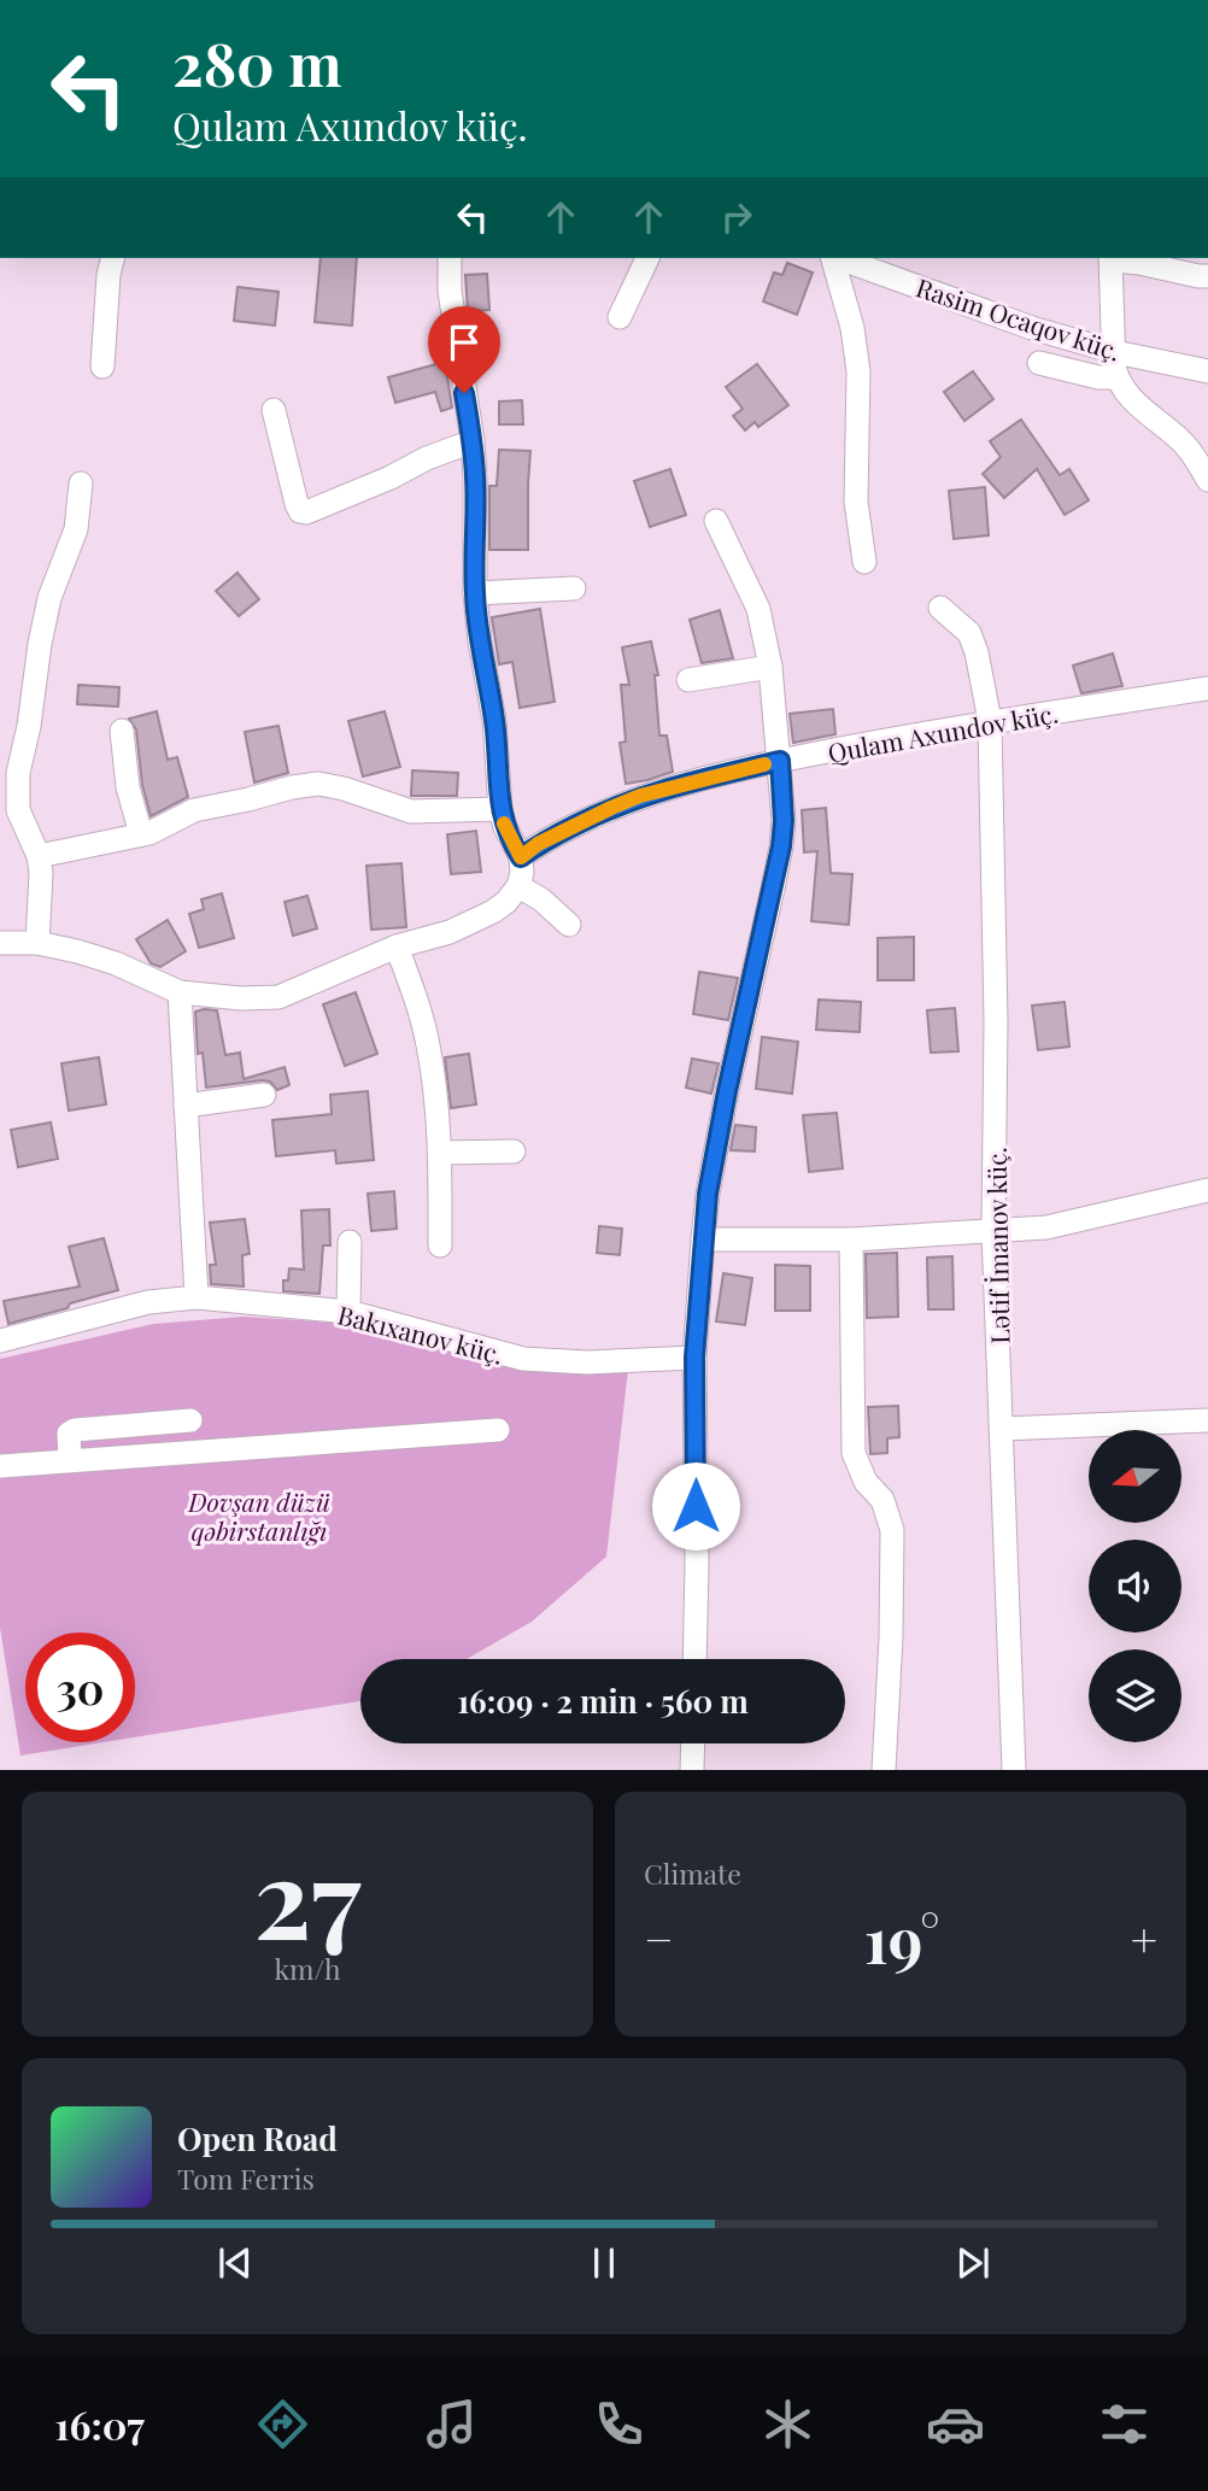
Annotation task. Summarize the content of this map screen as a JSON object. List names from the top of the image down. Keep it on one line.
{"streets":{"street":["Rasim Ocaqov küç.","Qulam Axundov küç.","Lətif İmanov küç.","Bakıxanov küç."]},"crossings":[["Qulam Axundov küç.","Lətif İmanov küç."]],"parks":["Dovşan düzü qəbirstanlığı"],"north":"left","page":{"turn":["280 m","Qulam Axundov küç."],"limit":"30","trip":"16:09 · 2 min · 560 m","tile":[["27","km/h"],"Climate"],"heat":["−","19°","+"],"song":["Open Road","Tom Ferris"],"tabs":"16:07"}}
